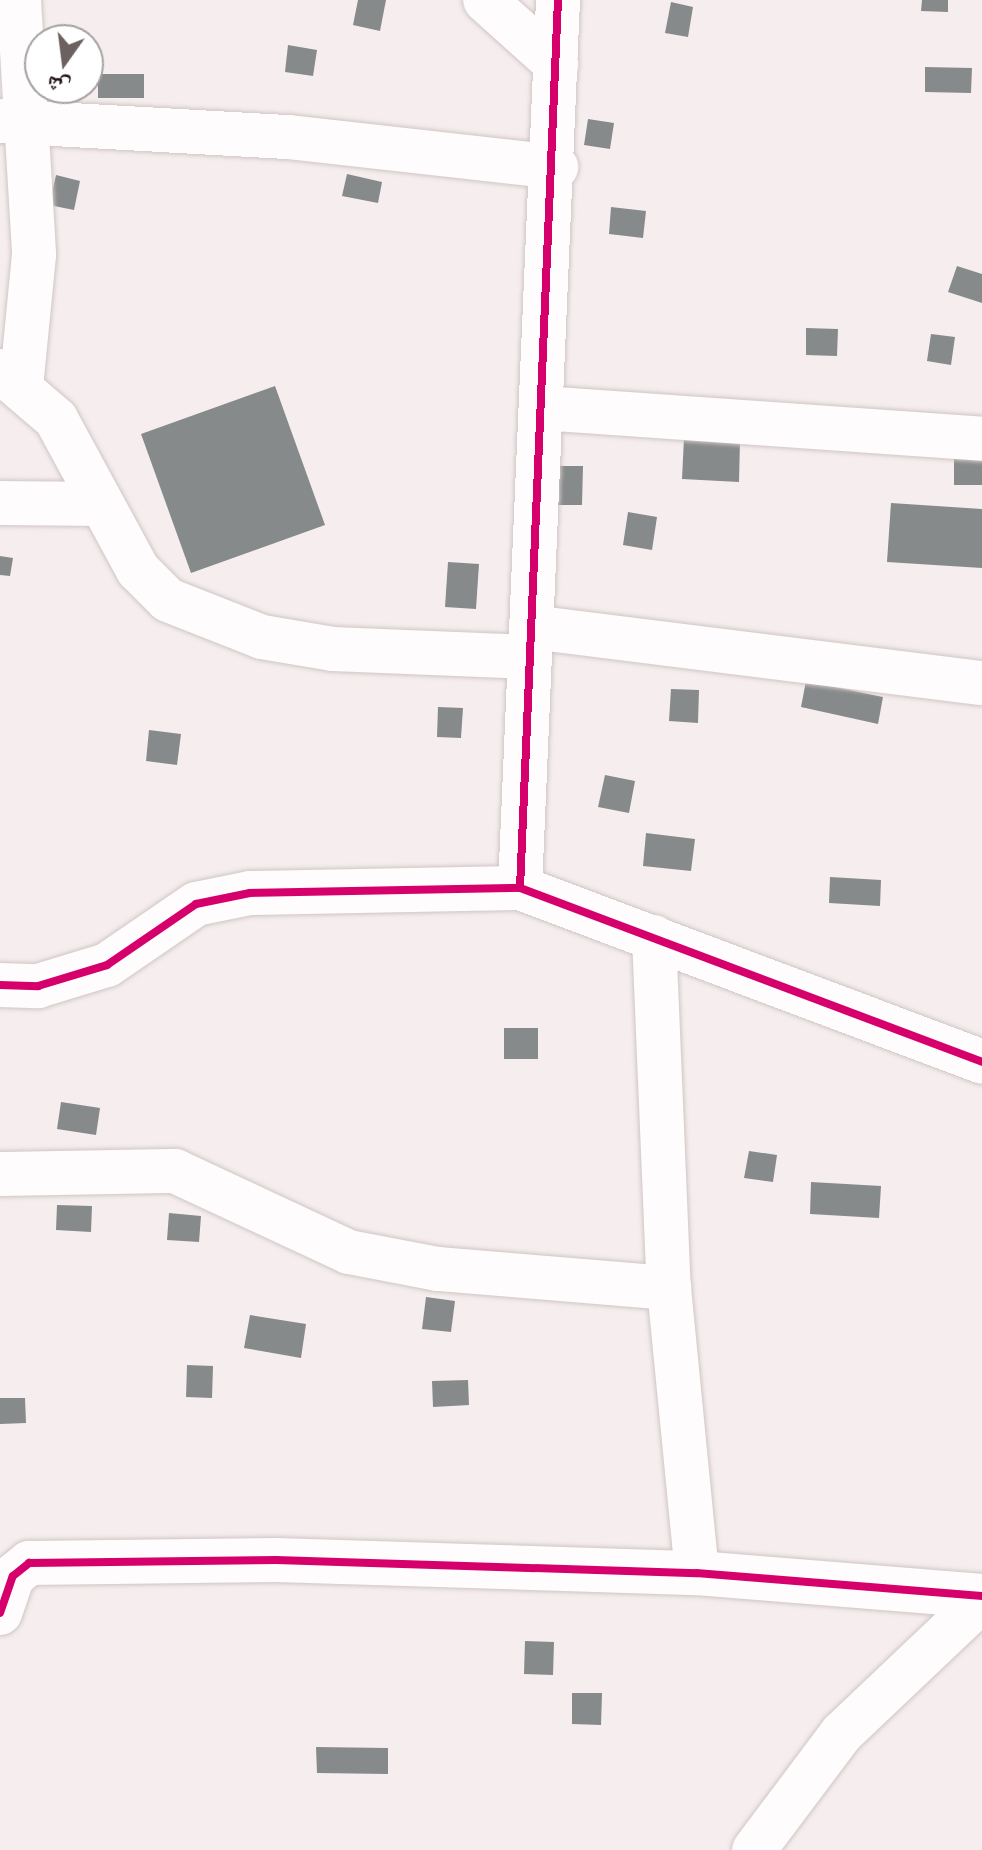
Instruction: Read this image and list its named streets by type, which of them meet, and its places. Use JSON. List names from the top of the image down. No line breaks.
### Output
{"north":"bottom"}
